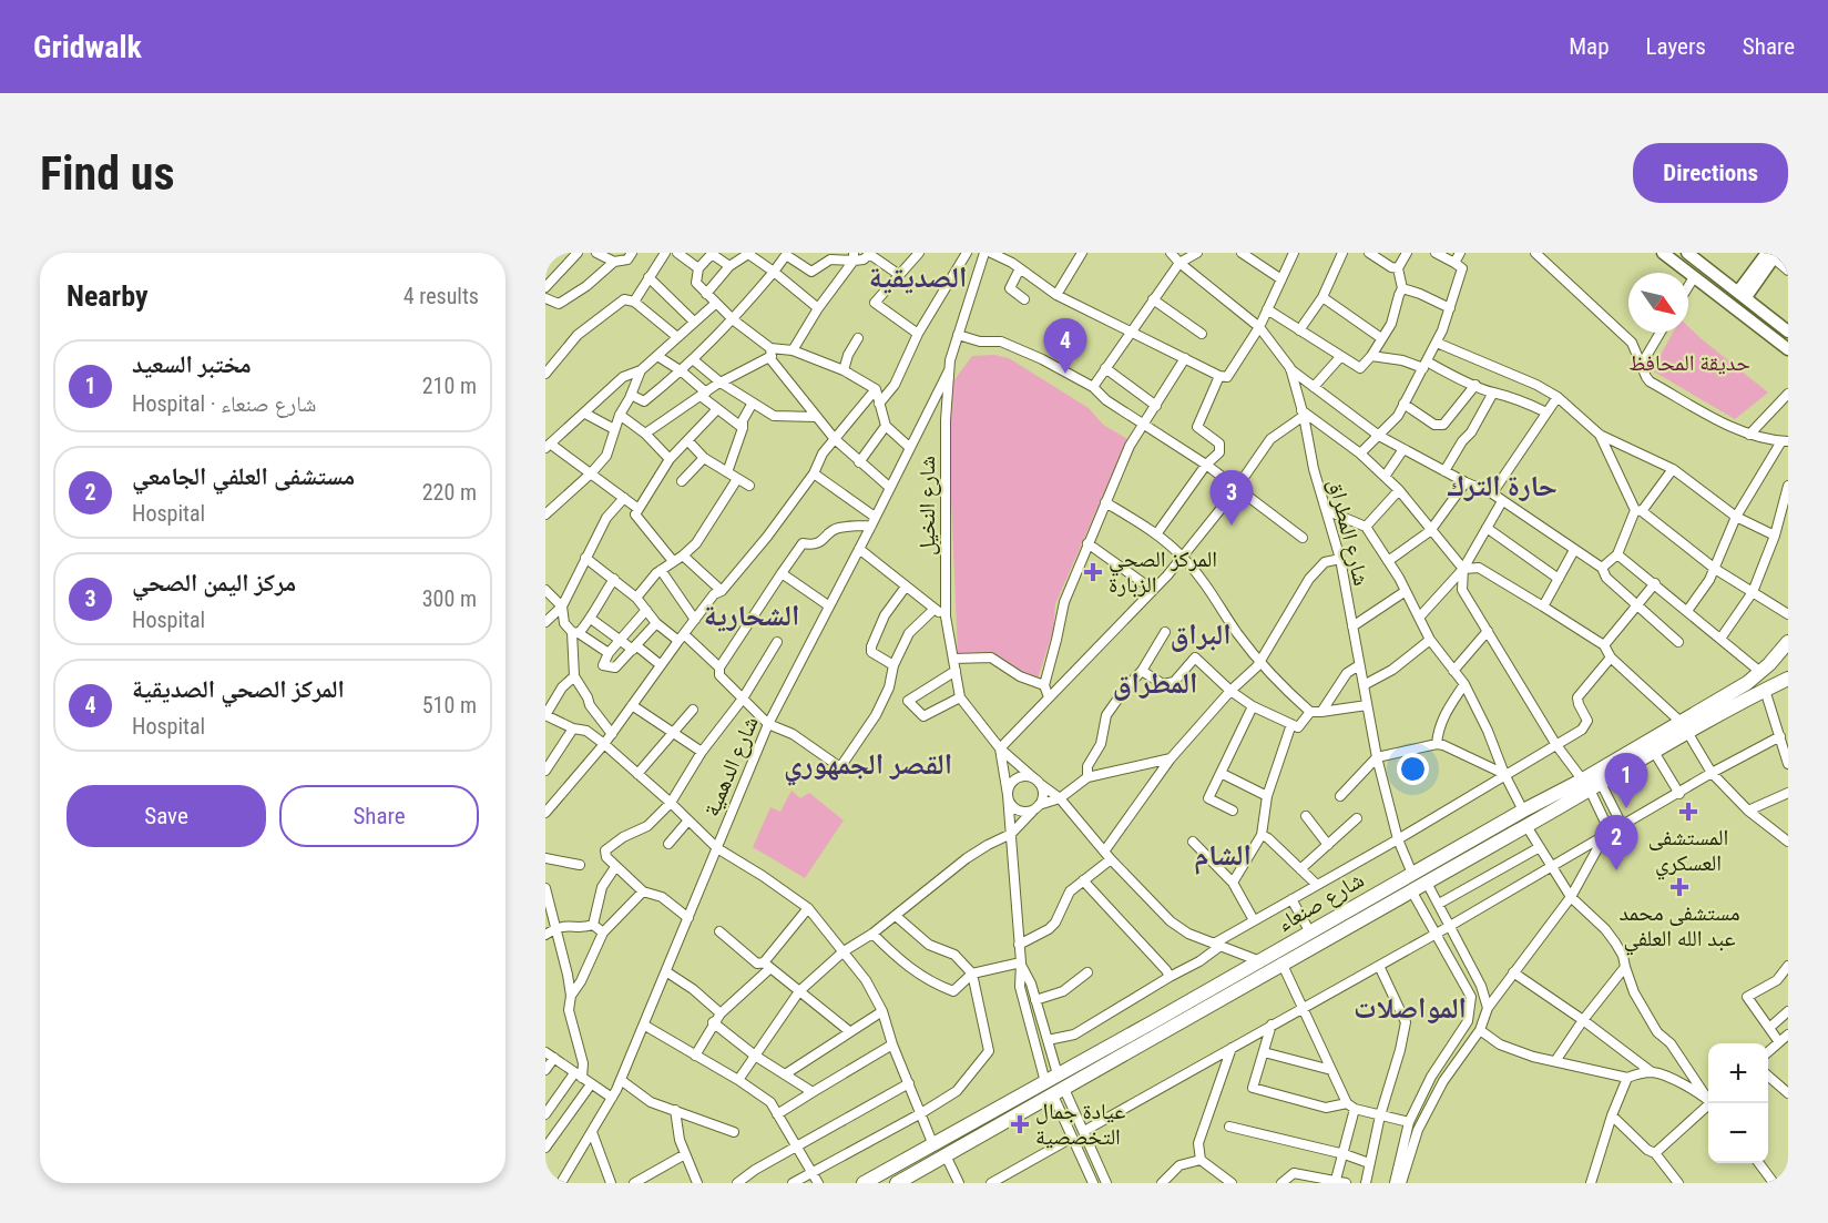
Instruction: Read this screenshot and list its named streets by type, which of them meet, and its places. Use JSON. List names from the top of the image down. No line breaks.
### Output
{"streets":{"highway":["شارع صنعاء"],"street":["شارع النخيل","شارع المطراق","شارع الدهمية"]},"crossings":[["شارع النخيل","شارع الدهمية"],["شارع النخيل","شارع صنعاء"],["شارع المطراق","شارع صنعاء"]],"districts":["الصديقية","حارة الترك","الشحارية","البراق","المطراق","القصر الجمهوري","الشام","المواصلات"],"parks":["حديقة المحافظ"],"places":{"health":["المركز الصحي الزبارة","المستشفى العسكري","مستشفى محمد عبد الله العلفي","عيادة جمال التخصصية"]},"north":"bottom right","page":{"header":"Gridwalk","nav":["Map","Layers","Share"],"buttons":["Directions",["Save","Share"]],"title":"Find us","heading":["Nearby","4 results"],"pins":["4","3","1","2"],"list":[{"mark":"1","name":"مختبر السعيد","note":"Hospital · شارع صنعاء","value":"210 m"},{"mark":"2","name":"مستشفى العلفي الجامعي","note":"Hospital","value":"220 m"},{"mark":"3","name":"مركز اليمن الصحي","note":"Hospital","value":"300 m"},{"mark":"4","name":"المركز الصحي الصديقية","note":"Hospital","value":"510 m"}],"map_buttons":["+","−"]}}
